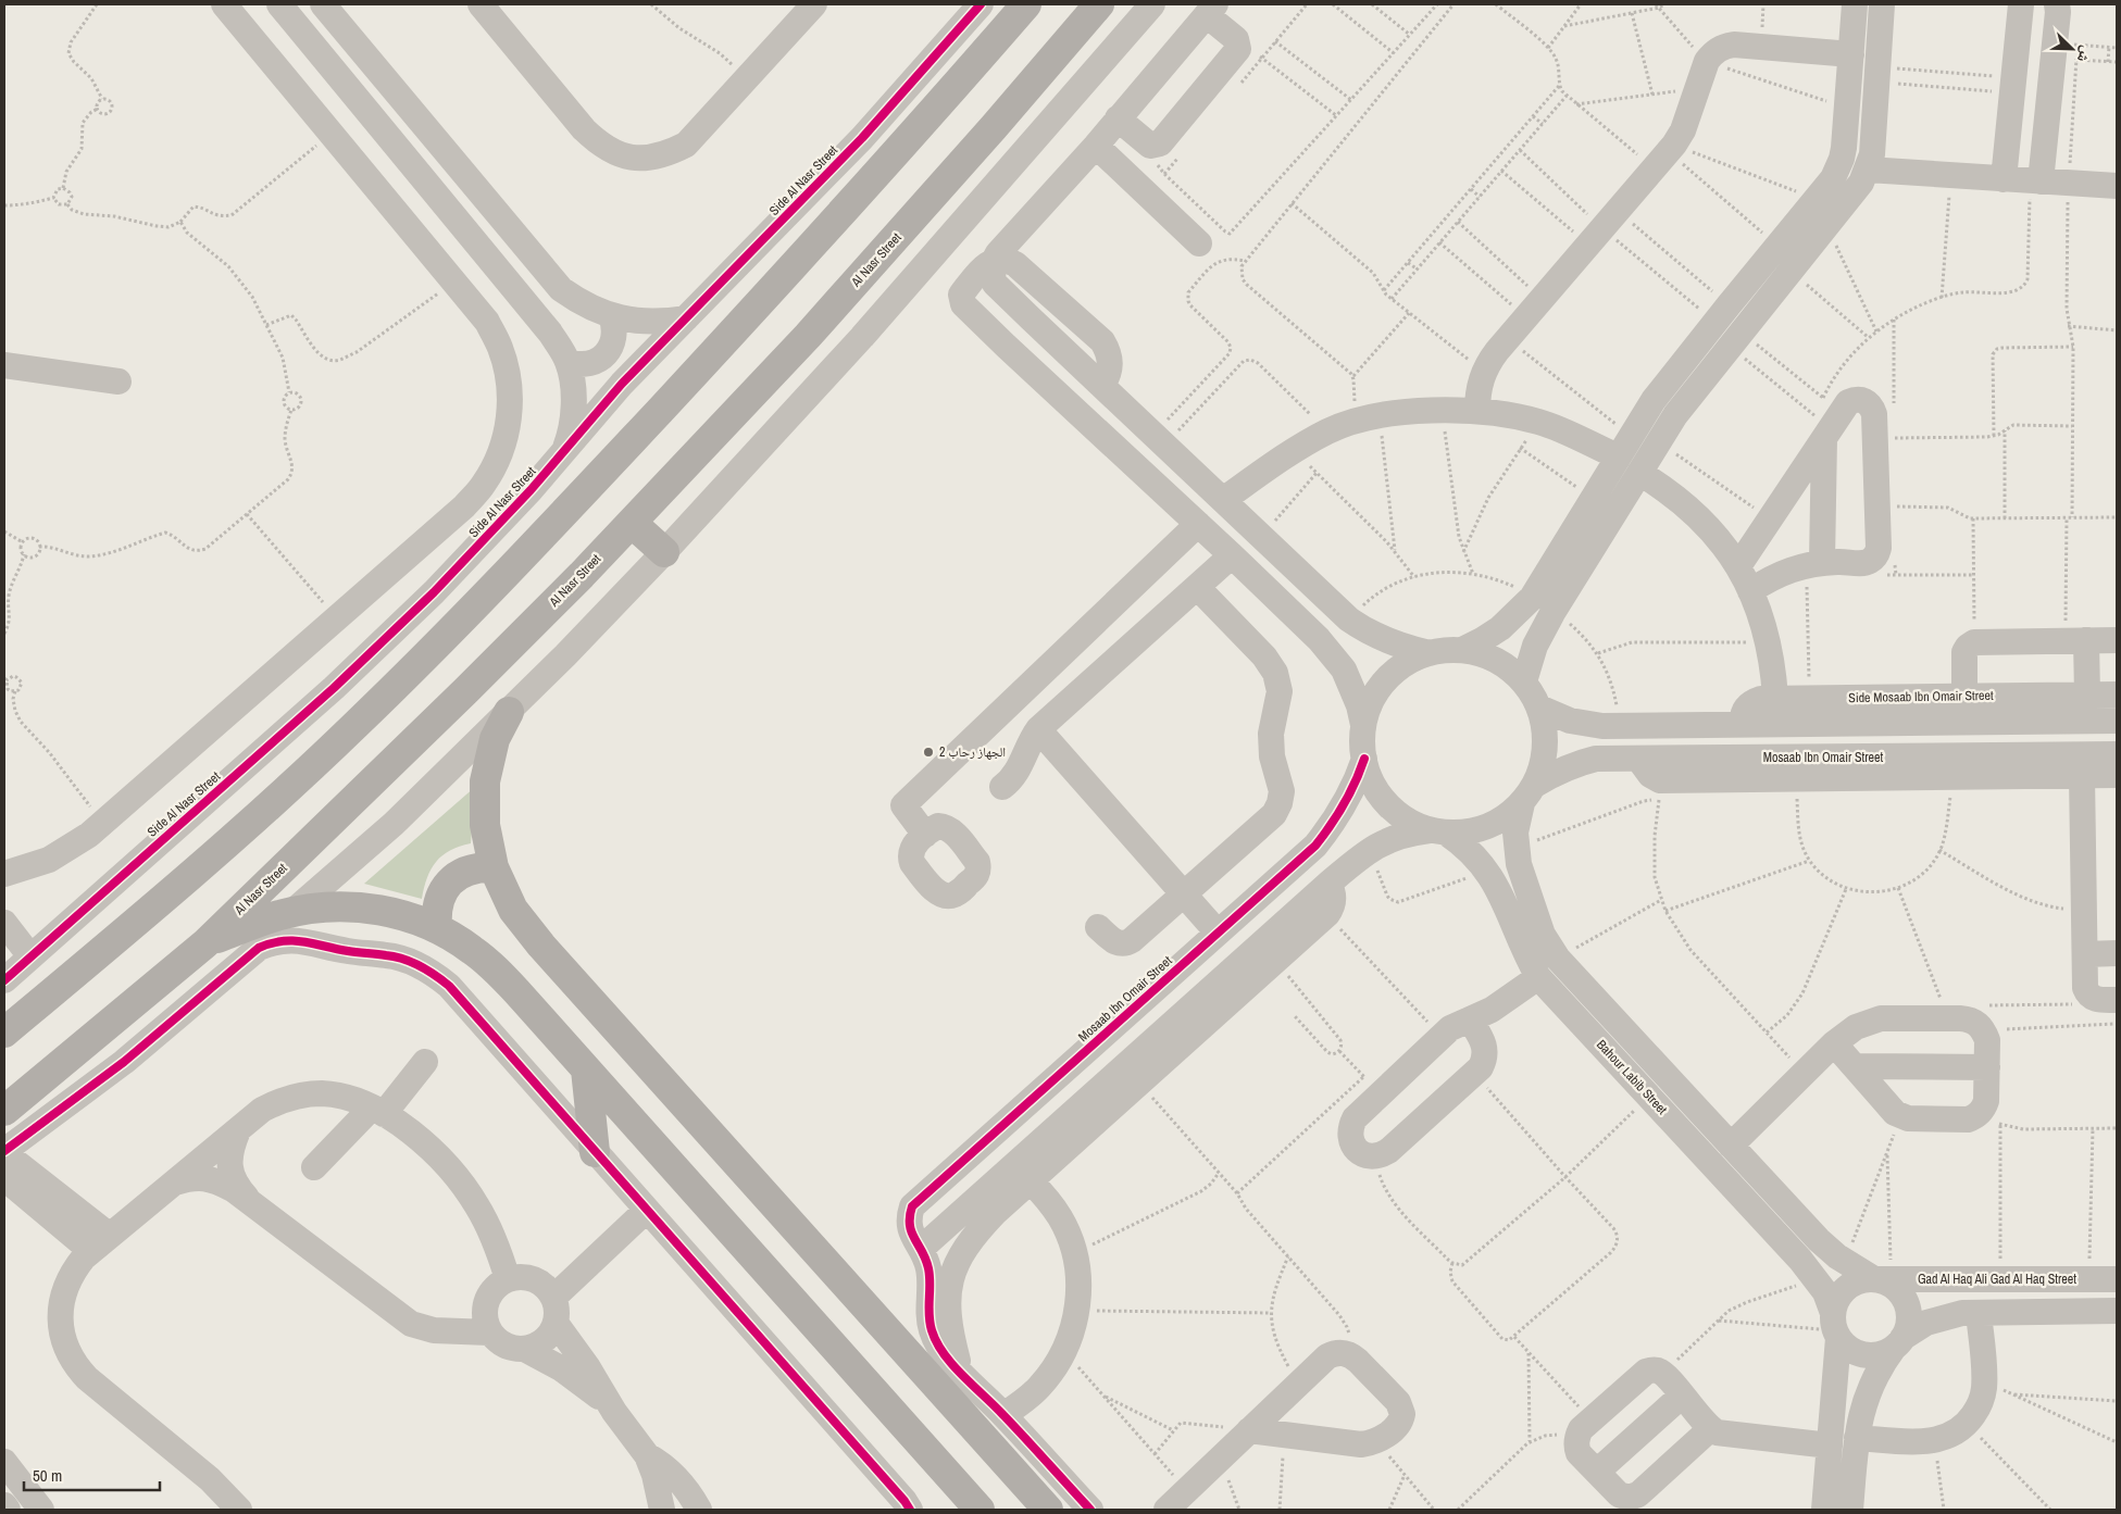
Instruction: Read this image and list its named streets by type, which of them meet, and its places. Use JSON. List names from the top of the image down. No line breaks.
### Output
{"streets":{"main road":["Al Nasr Street"],"street":["Side Al Nasr Street","Side Mosaab Ibn Omair Street","Mosaab Ibn Omair Street","Bahour Labib Street","Gad Al Haq Ali Gad Al Haq Street"]},"crossings":[["Mosaab Ibn Omair Street","Bahour Labib Street"],["Bahour Labib Street","Gad Al Haq Ali Gad Al Haq Street"]],"places":["الجهاز رحاب 2"],"scale_bar":"50 m","north":"bottom right"}
